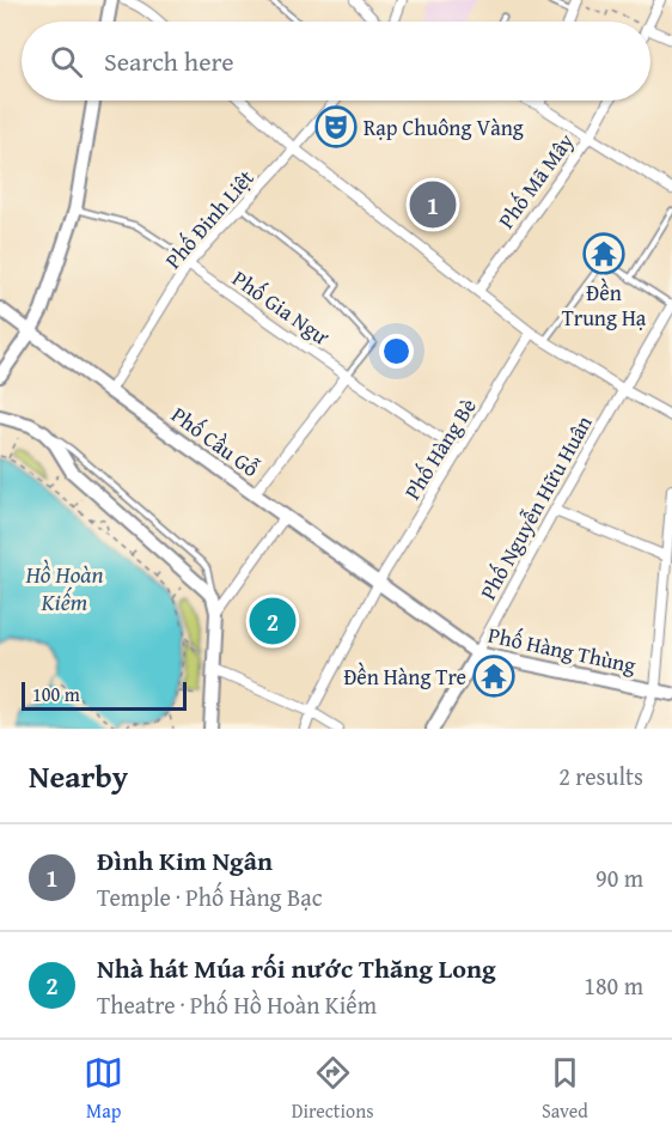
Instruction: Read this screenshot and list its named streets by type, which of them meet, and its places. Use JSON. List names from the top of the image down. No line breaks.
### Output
{"streets":{"street":["Phố Mã Mây","Phố Đinh Liệt","Phố Gia Ngư","Phố Cầu Gỗ","Phố Hàng Bè","Phố Nguyễn Hữu Huân","Phố Hàng Thùng"]},"crossings":[["Phố Đinh Liệt","Phố Gia Ngư"],["Phố Đinh Liệt","Phố Cầu Gỗ"],["Phố Gia Ngư","Phố Hàng Bè"],["Phố Cầu Gỗ","Phố Hàng Bè"],["Phố Cầu Gỗ","Phố Hàng Thùng"],["Phố Hàng Bè","Phố Hàng Thùng"],["Phố Nguyễn Hữu Huân","Phố Hàng Thùng"]],"water":["Hồ Hoàn Kiếm"],"places":{"theatre":["Rạp Chuông Vàng"],"temple":["Đền Trung Hạ","Đền Hàng Tre"]},"scale_bar":"100 m","page":{"search":"Search here","pins":["1","2"],"scale":"100 m","heading":["Nearby","2 results"],"list":[{"mark":"1","name":"Đình Kim Ngân","note":"Temple · Phố Hàng Bạc","value":"90 m"},{"mark":"2","name":"Nhà hát Múa rối nước Thăng Long","note":"Theatre · Phố Hồ Hoàn Kiếm","value":"180 m"}],"nav":["Map","Directions","Saved"]}}
